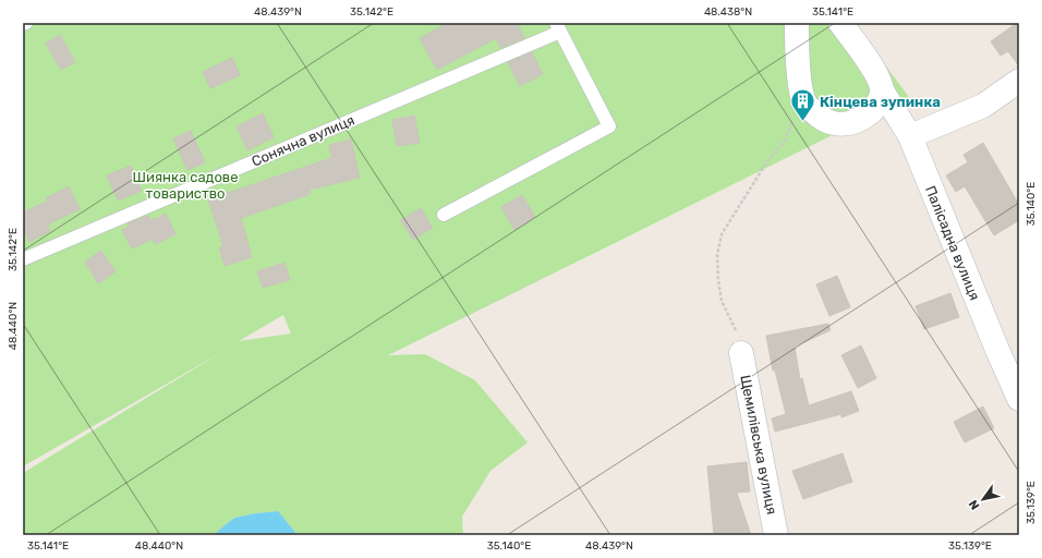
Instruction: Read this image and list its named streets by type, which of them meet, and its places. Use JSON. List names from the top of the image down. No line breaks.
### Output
{"streets":{"street":["Палісадна вулиця","Щемилівська вулиця"],"lane":["Сонячна вулиця"]},"parks":["Шиянка садове товариство"],"places":{"building":["Кінцева зупинка"]},"north":"bottom left","coordinates":["48.439°N","35.142°E","48.438°N","35.141°E","35.140°E","48.440°N","35.139°E"]}
